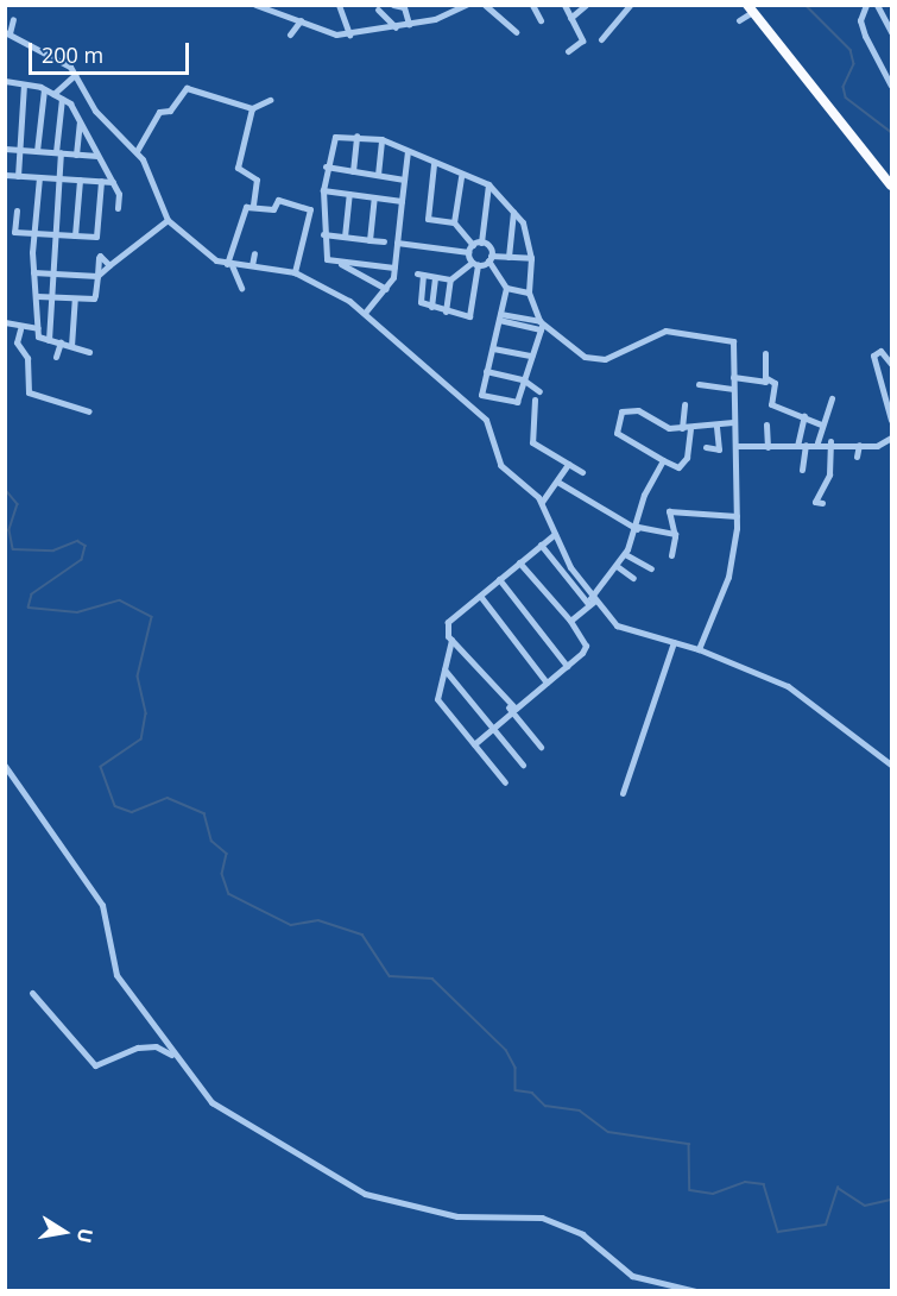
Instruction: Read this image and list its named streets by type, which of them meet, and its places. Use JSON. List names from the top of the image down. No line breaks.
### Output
{"scale_bar":"200 m","north":"right"}
